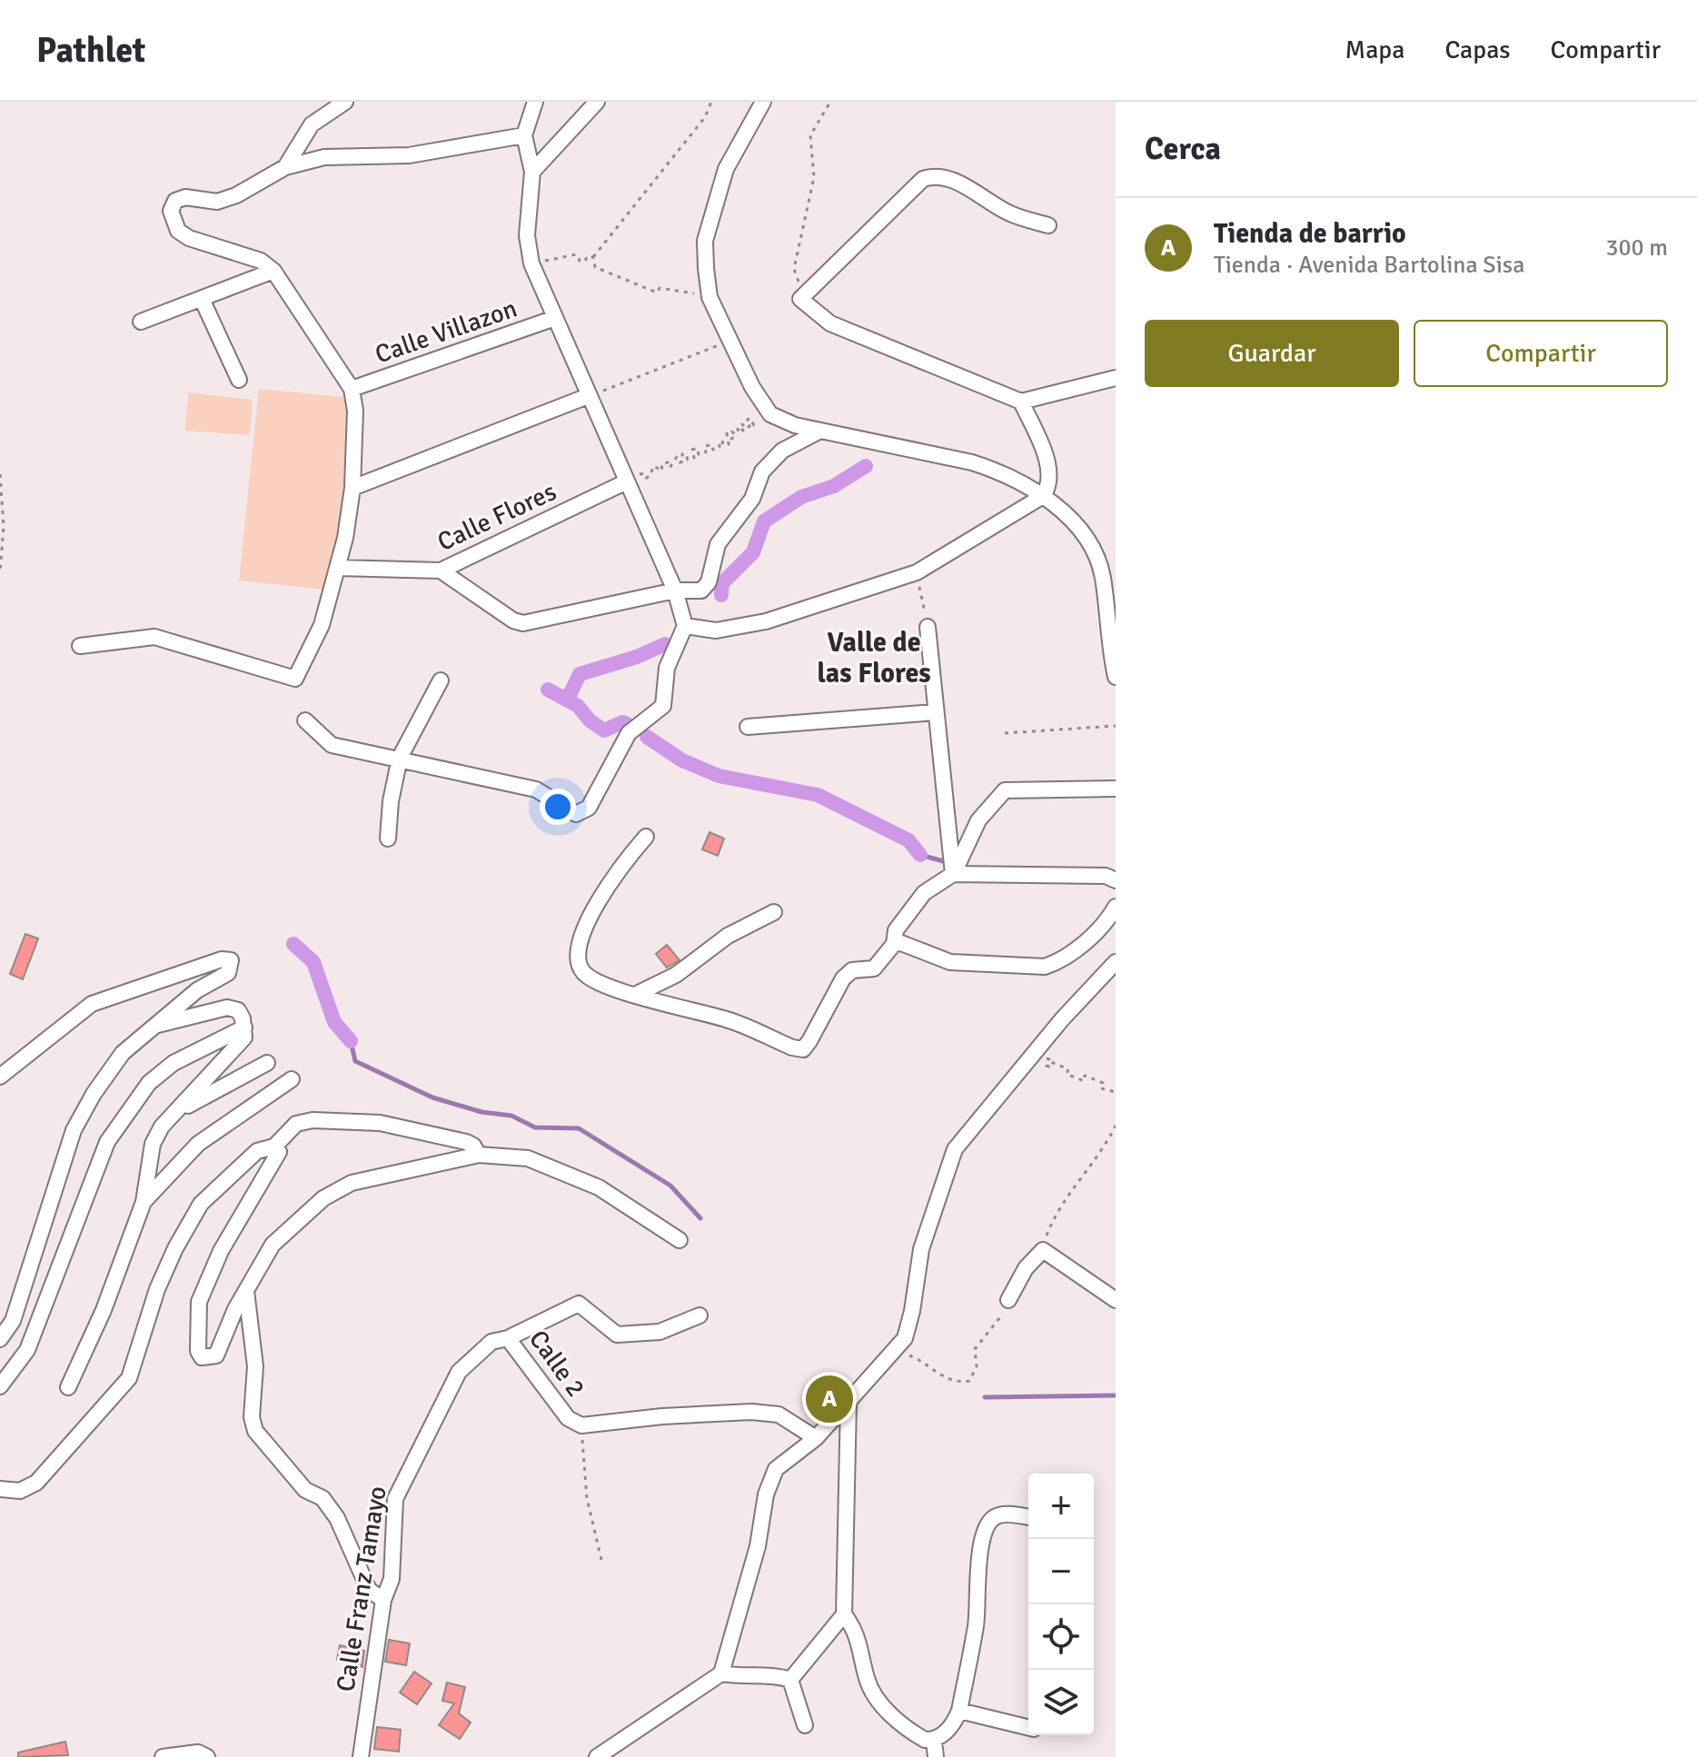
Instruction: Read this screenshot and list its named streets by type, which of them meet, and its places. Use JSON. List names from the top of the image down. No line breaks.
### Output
{"streets":{"street":["Calle Villazon","Calle Flores","Calle 2","Calle Franz Tamayo"]},"crossings":[["Calle 2","Calle Franz Tamayo"]],"districts":["Valle de las Flores"],"page":{"header":"Pathlet","nav":["Mapa","Capas","Compartir"],"heading":"Cerca","list":[{"mark":"A","name":"Tienda de barrio","note":"Tienda · Avenida Bartolina Sisa","value":"300 m"}],"buttons":["Guardar","Compartir"],"pins":"A","map_buttons":["+","−"]}}
